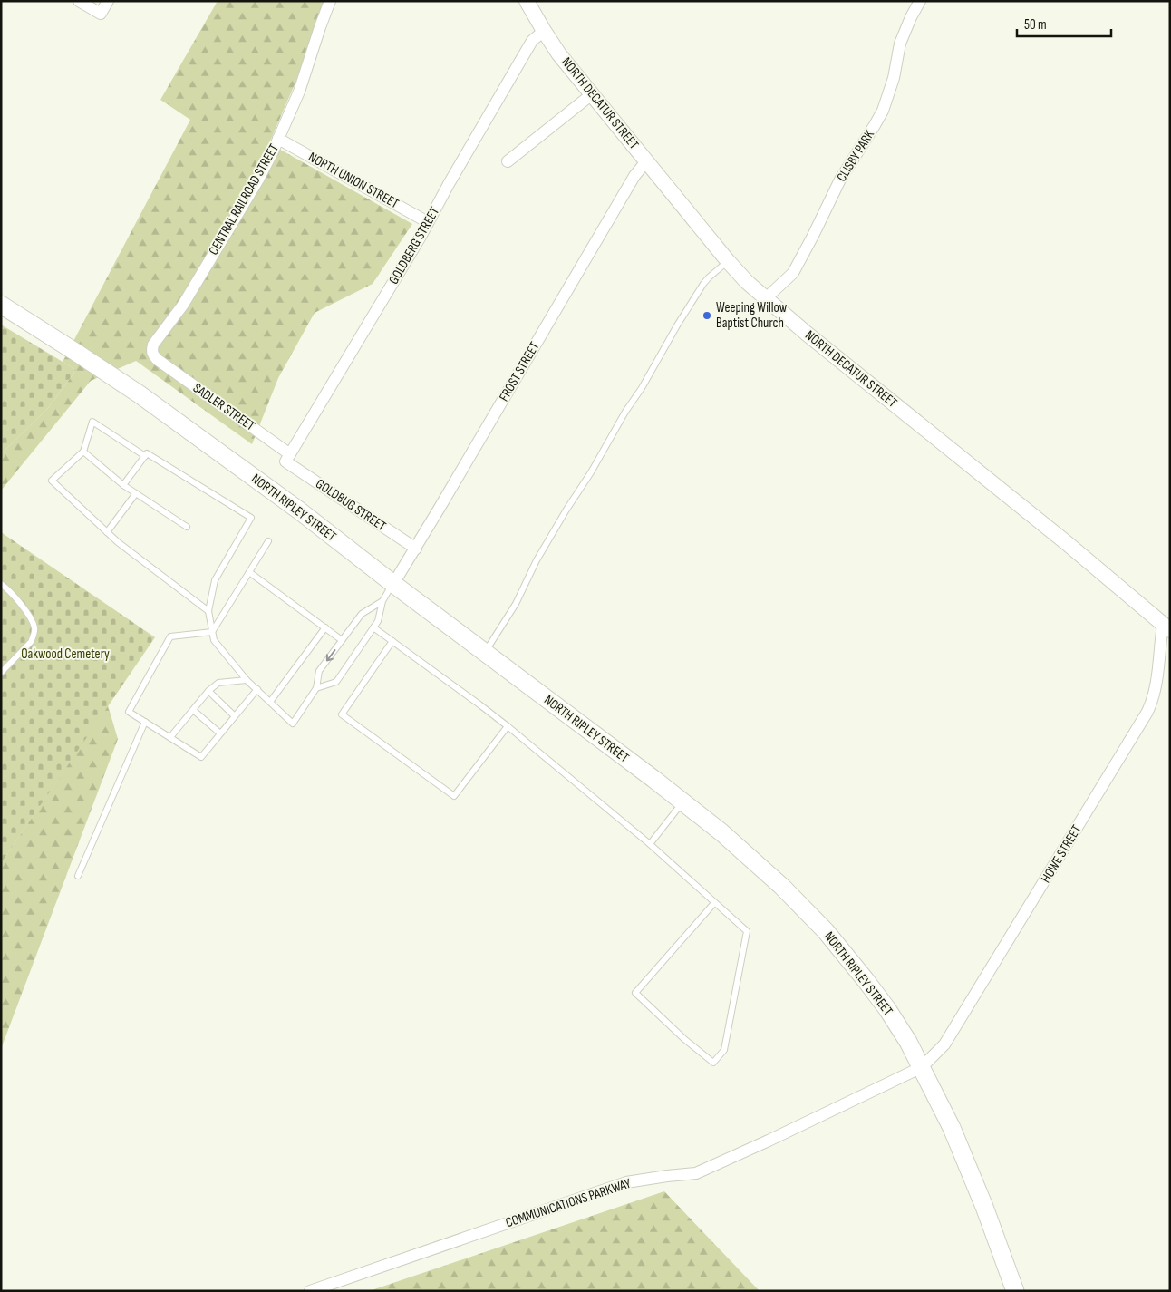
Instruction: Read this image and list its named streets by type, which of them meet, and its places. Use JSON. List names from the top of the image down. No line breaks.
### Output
{"streets":{"main road":["NORTH RIPLEY STREET"],"street":["NORTH DECATUR STREET","CLISBY PARK","NORTH UNION STREET","CENTRAL RAILROAD STREET","GOLDBERG STREET","FROST STREET","SADLER STREET","GOLDBUG STREET","HOWE STREET","COMMUNICATIONS PARKWAY"]},"crossings":[["NORTH DECATUR STREET","CLISBY PARK"],["NORTH DECATUR STREET","GOLDBERG STREET"],["NORTH DECATUR STREET","FROST STREET"],["NORTH DECATUR STREET","HOWE STREET"],["NORTH UNION STREET","CENTRAL RAILROAD STREET"],["NORTH UNION STREET","GOLDBERG STREET"],["CENTRAL RAILROAD STREET","SADLER STREET"],["GOLDBERG STREET","SADLER STREET"],["GOLDBERG STREET","GOLDBUG STREET"],["FROST STREET","GOLDBUG STREET"],["FROST STREET","NORTH RIPLEY STREET"],["SADLER STREET","GOLDBUG STREET"],["NORTH RIPLEY STREET","HOWE STREET"],["NORTH RIPLEY STREET","COMMUNICATIONS PARKWAY"],["HOWE STREET","COMMUNICATIONS PARKWAY"]],"parks":["Oakwood Cemetery"],"places":["Weeping Willow Baptist Church"],"scale_bar":"50 m"}
